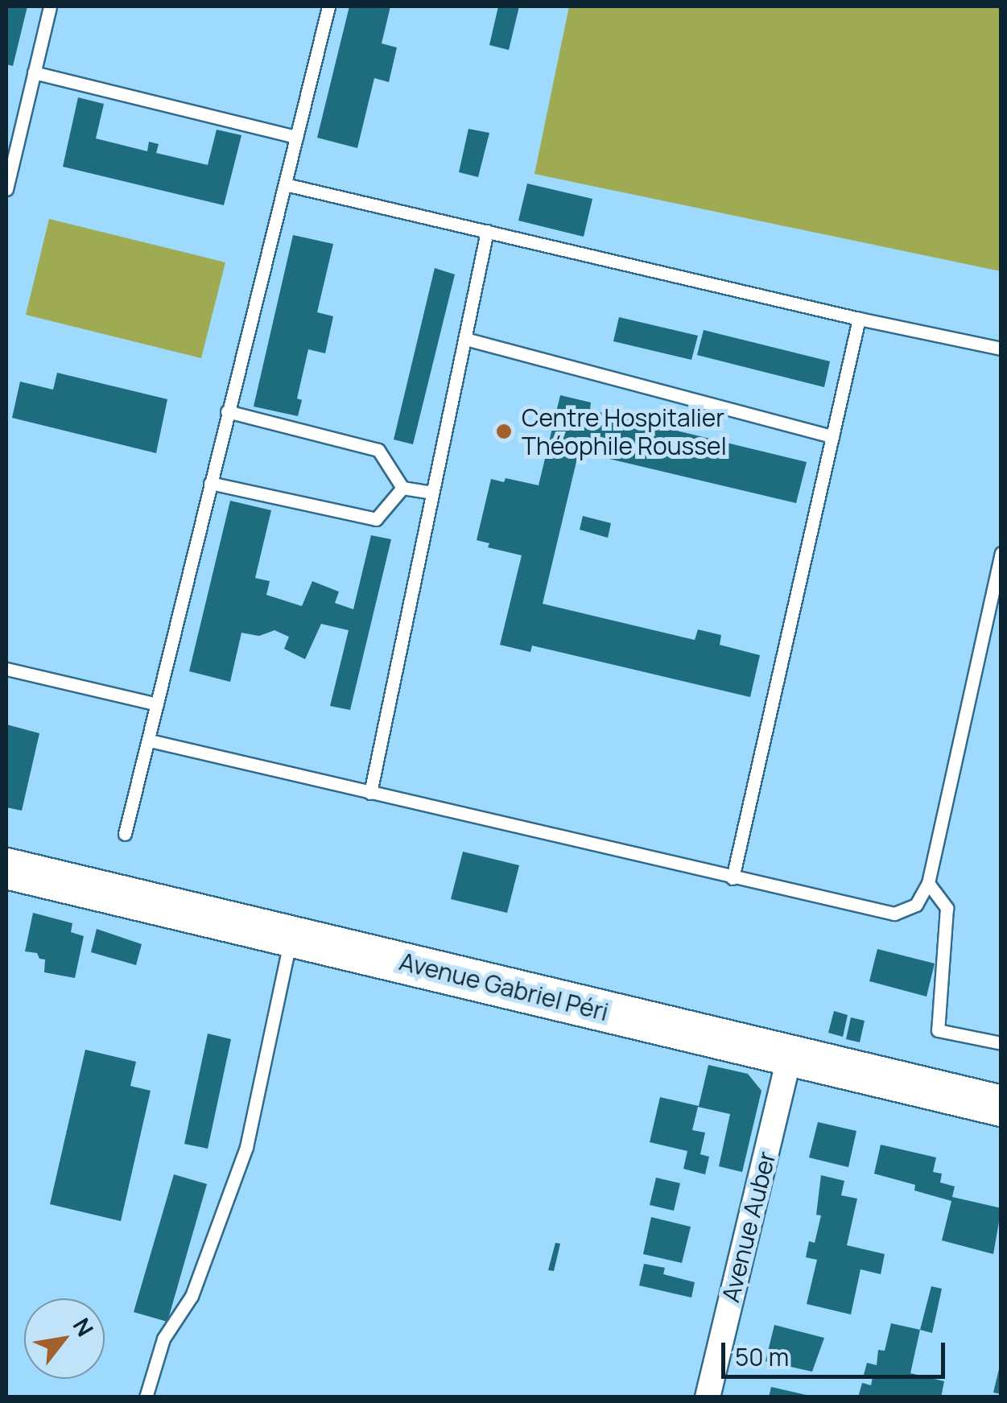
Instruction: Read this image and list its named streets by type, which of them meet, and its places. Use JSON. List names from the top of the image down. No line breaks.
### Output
{"streets":{"main road":["Avenue Gabriel Péri"],"street":["Avenue Auber"]},"crossings":[["Avenue Gabriel Péri","Avenue Auber"]],"places":["Centre Hospitalier Théophile Roussel"],"scale_bar":"50 m","north":"top right"}
